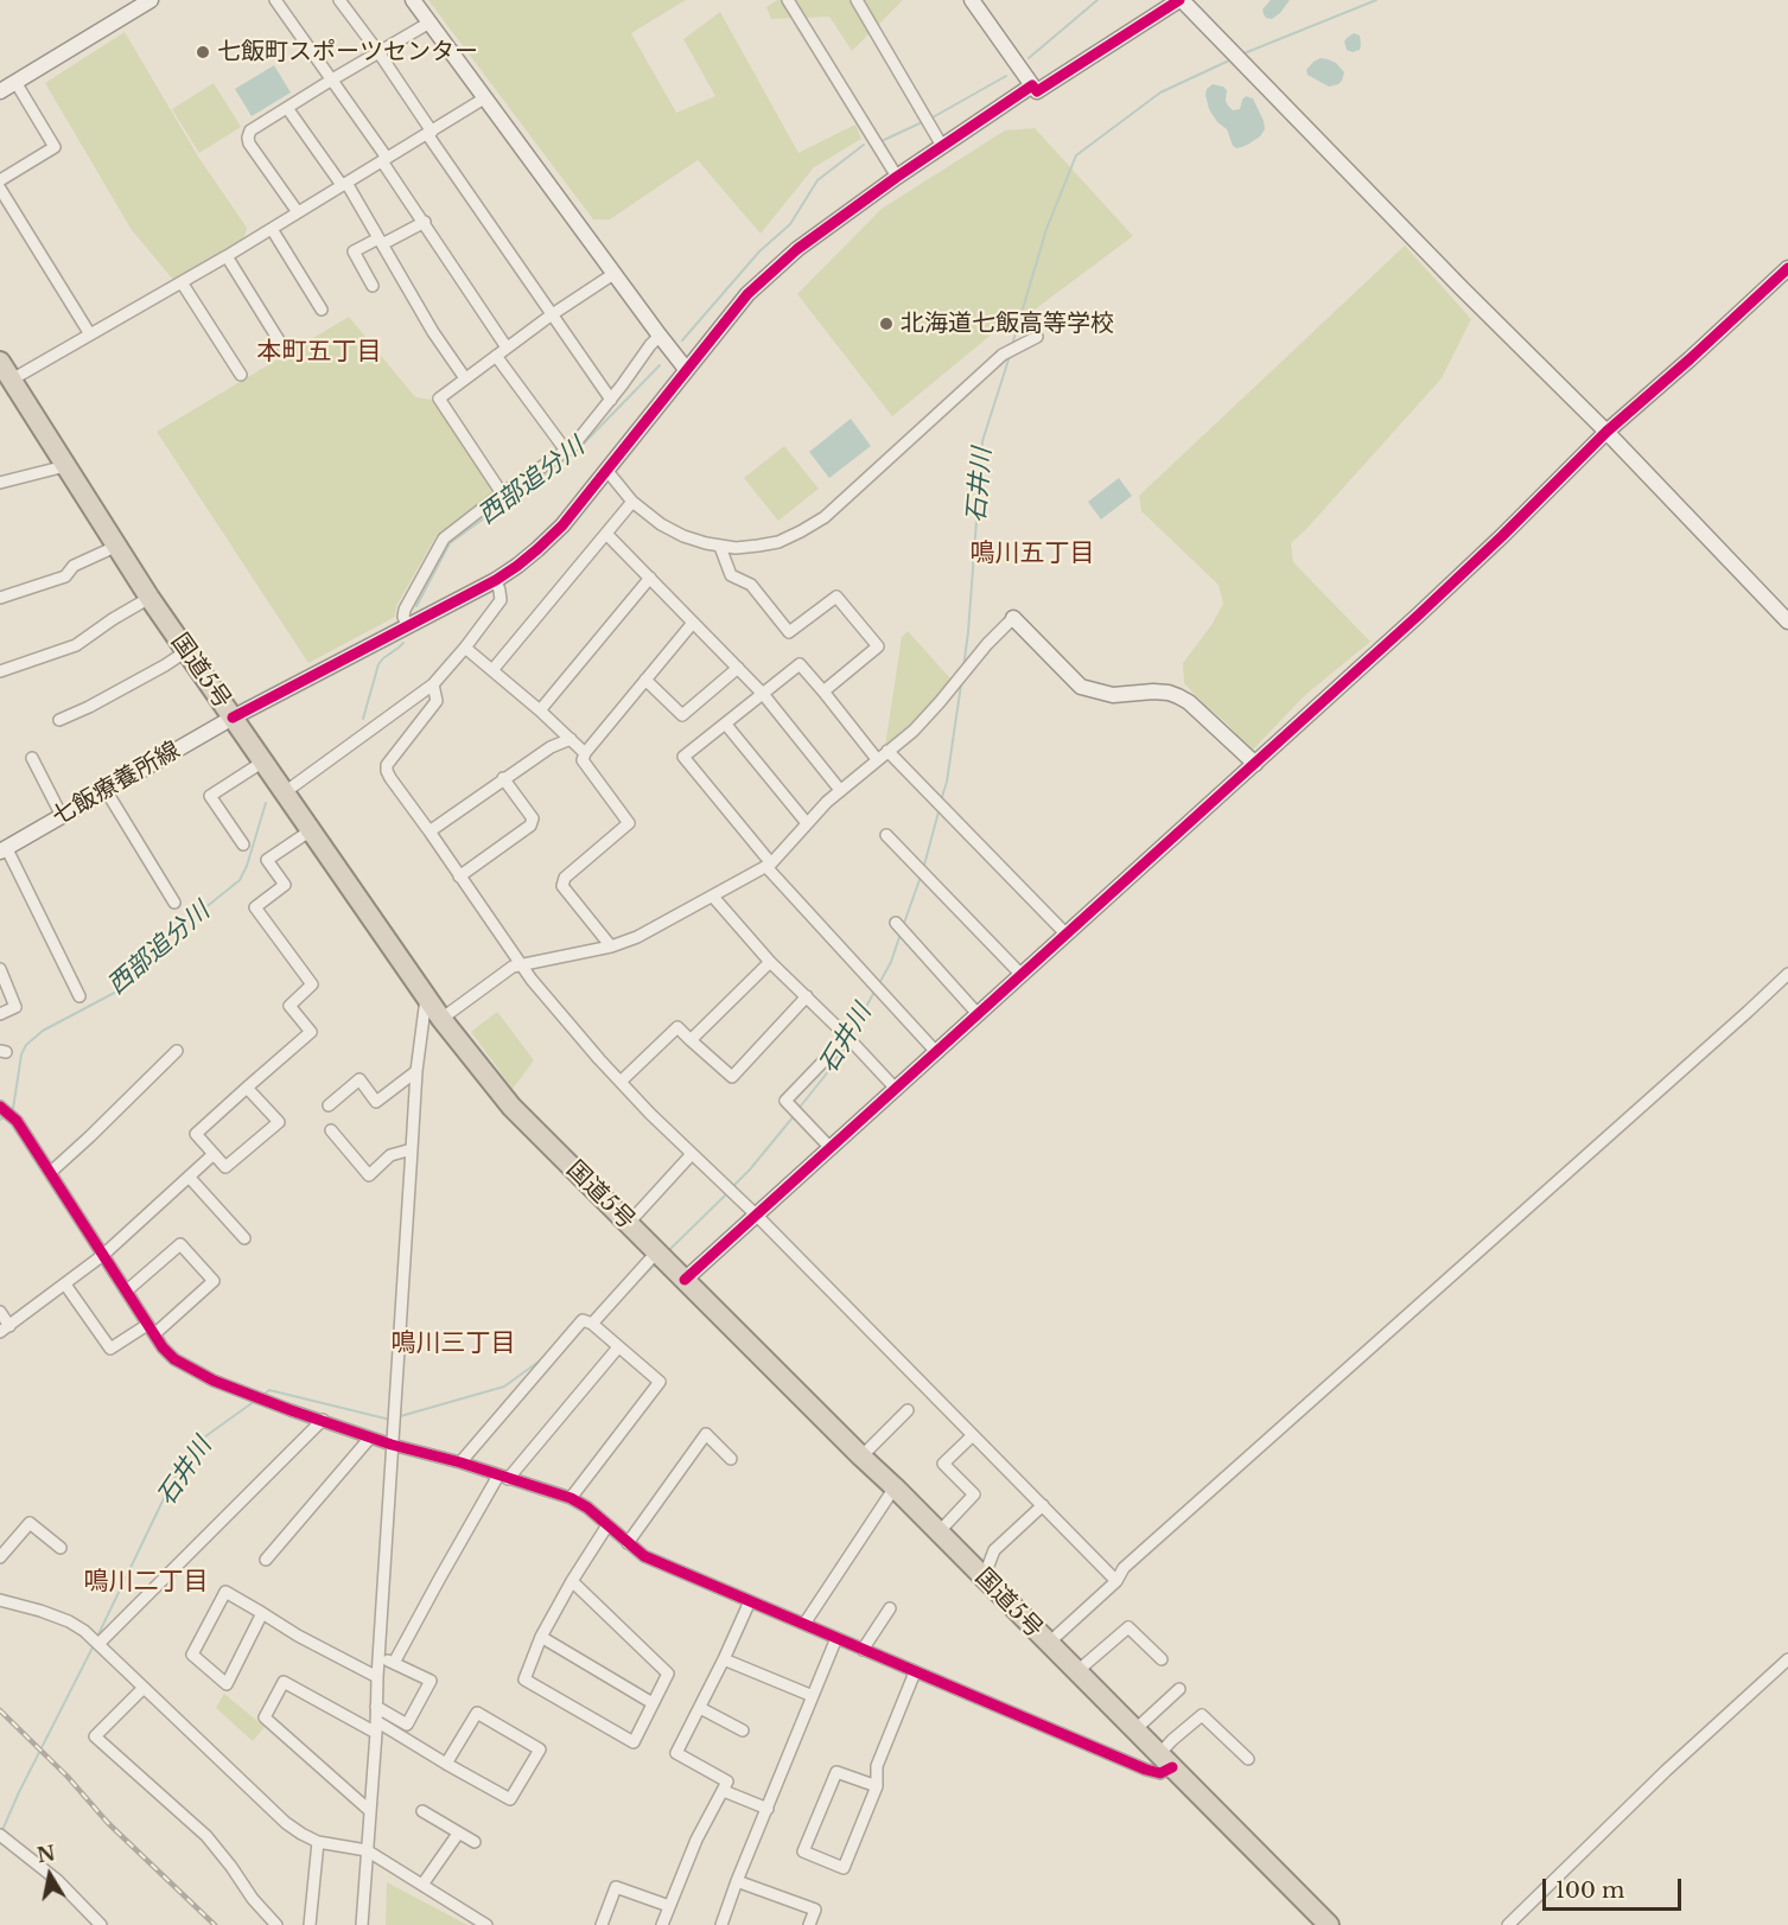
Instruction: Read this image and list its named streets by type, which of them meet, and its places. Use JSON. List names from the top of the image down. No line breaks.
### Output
{"streets":{"highway":["国道5号"],"street":["七飯療養所線"]},"crossings":[["国道5号","七飯療養所線"]],"districts":["本町五丁目","鳴川五丁目","鳴川三丁目","鳴川二丁目"],"water":["西部追分川","石井川"],"places":["七飯町スポーツセンター","北海道七飯高等学校"],"scale_bar":"100 m","north":"top"}
